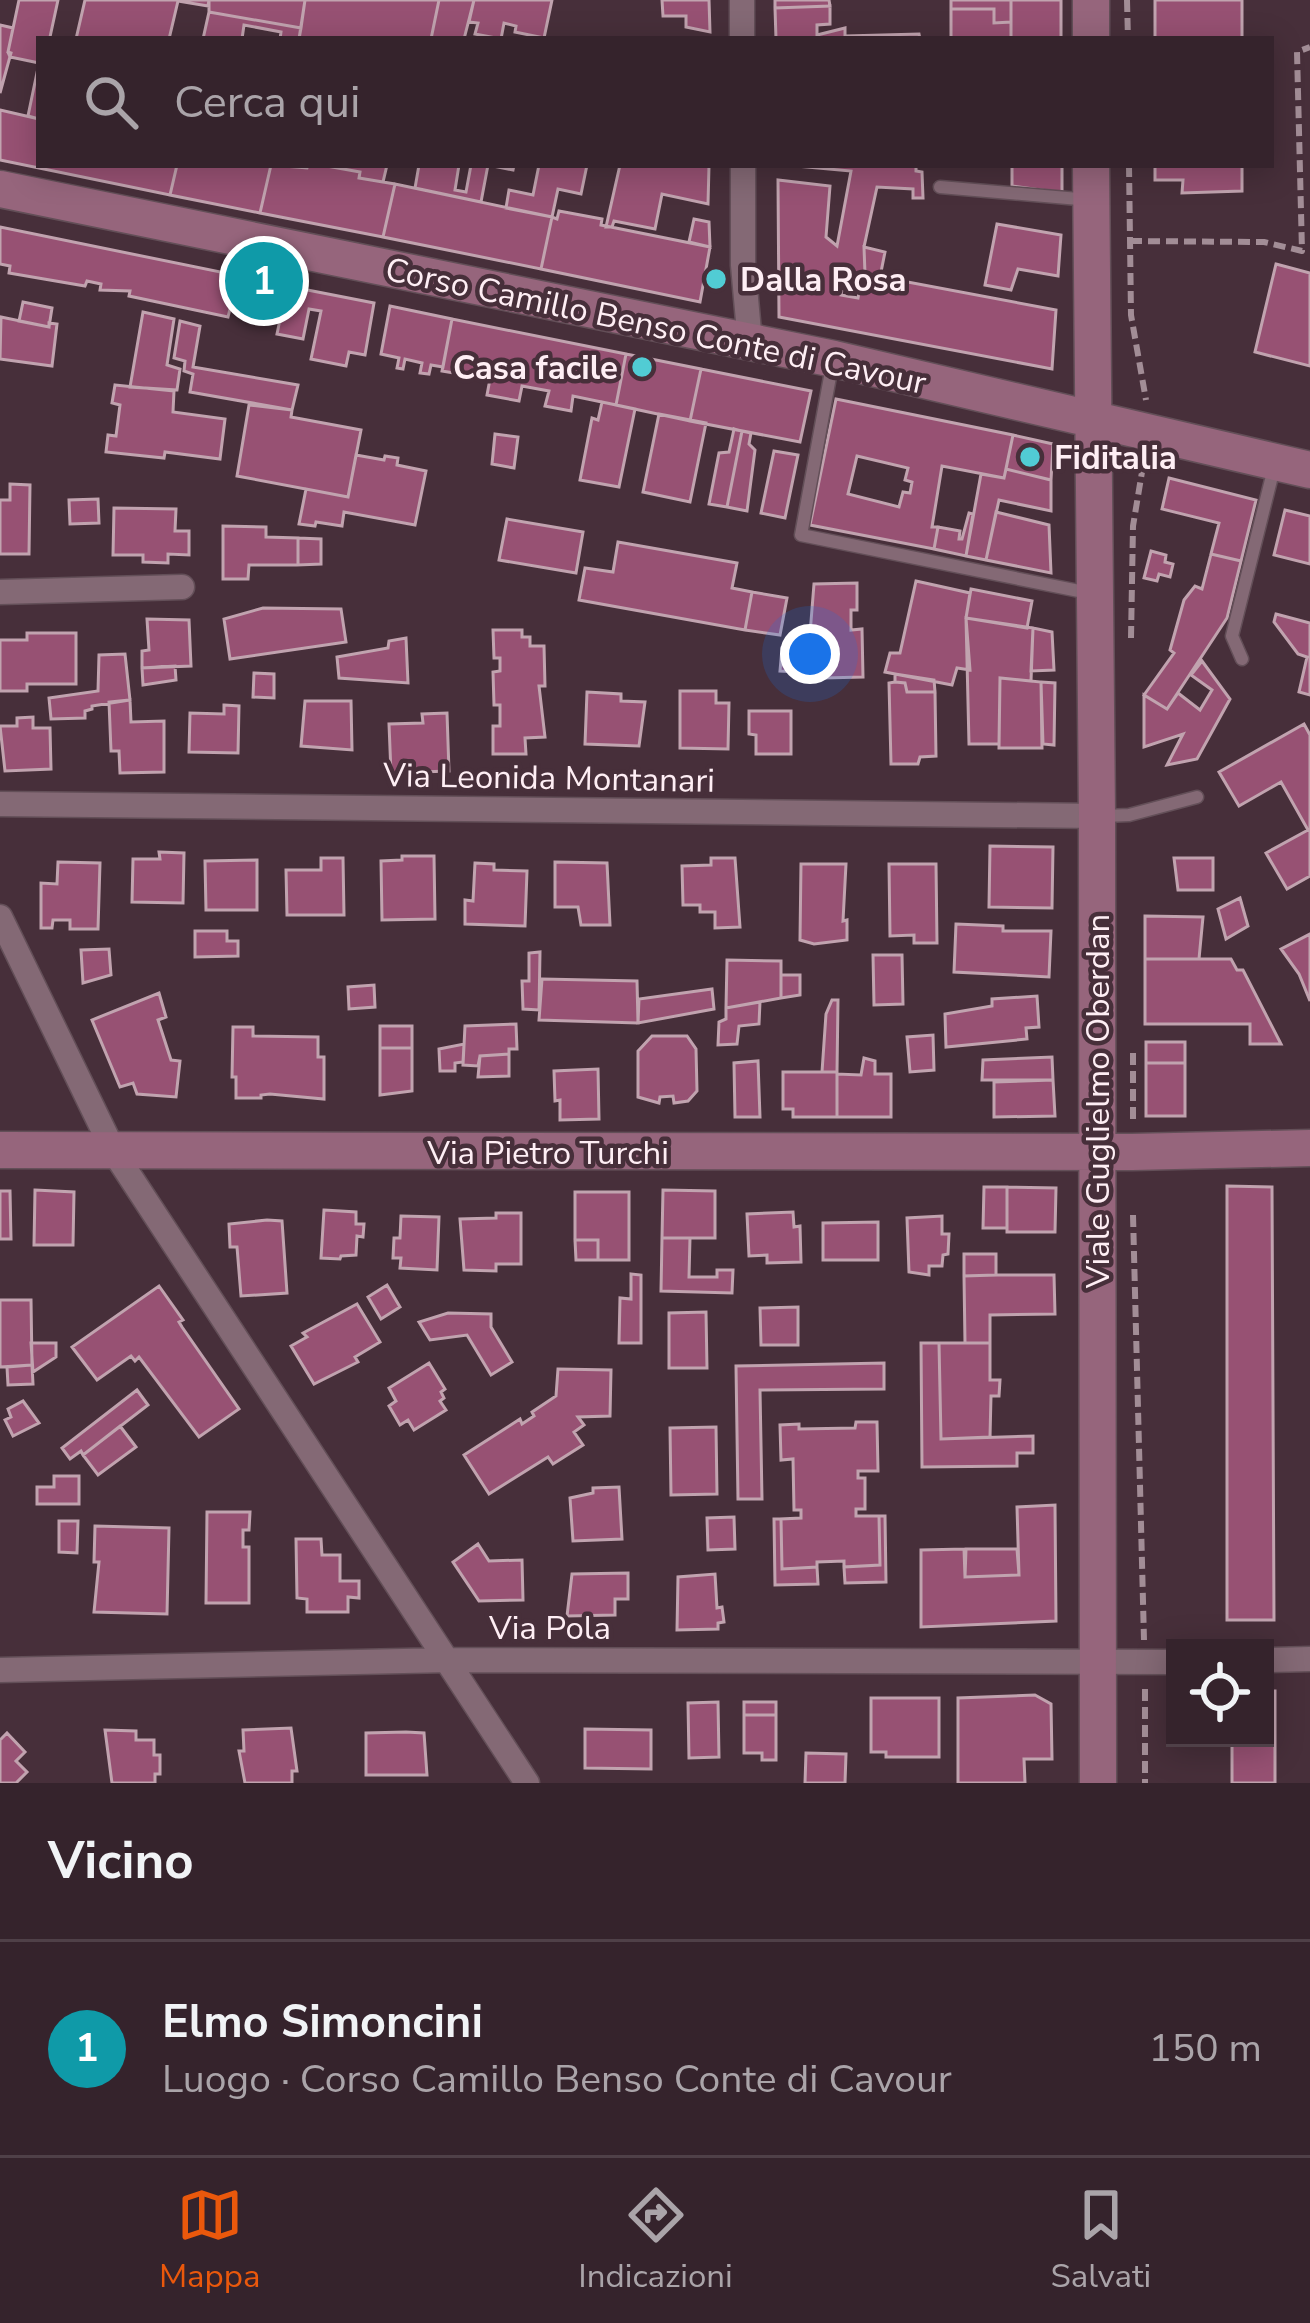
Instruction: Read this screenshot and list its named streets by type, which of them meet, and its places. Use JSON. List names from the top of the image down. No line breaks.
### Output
{"streets":{"street":["Corso Camillo Benso Conte di Cavour","Via Leonida Montanari","Viale Guglielmo Oberdan","Via Pietro Turchi","Via Pola"]},"crossings":[["Corso Camillo Benso Conte di Cavour","Viale Guglielmo Oberdan"],["Via Leonida Montanari","Viale Guglielmo Oberdan"],["Viale Guglielmo Oberdan","Via Pietro Turchi"],["Viale Guglielmo Oberdan","Via Pola"]],"places":["Dalla Rosa","Casa facile","Fiditalia"],"page":{"search":"Cerca qui","pins":"1","heading":"Vicino","list":[{"mark":"1","name":"Elmo Simoncini","note":"Luogo · Corso Camillo Benso Conte di Cavour","value":"150 m"}],"nav":["Mappa","Indicazioni","Salvati"]}}
